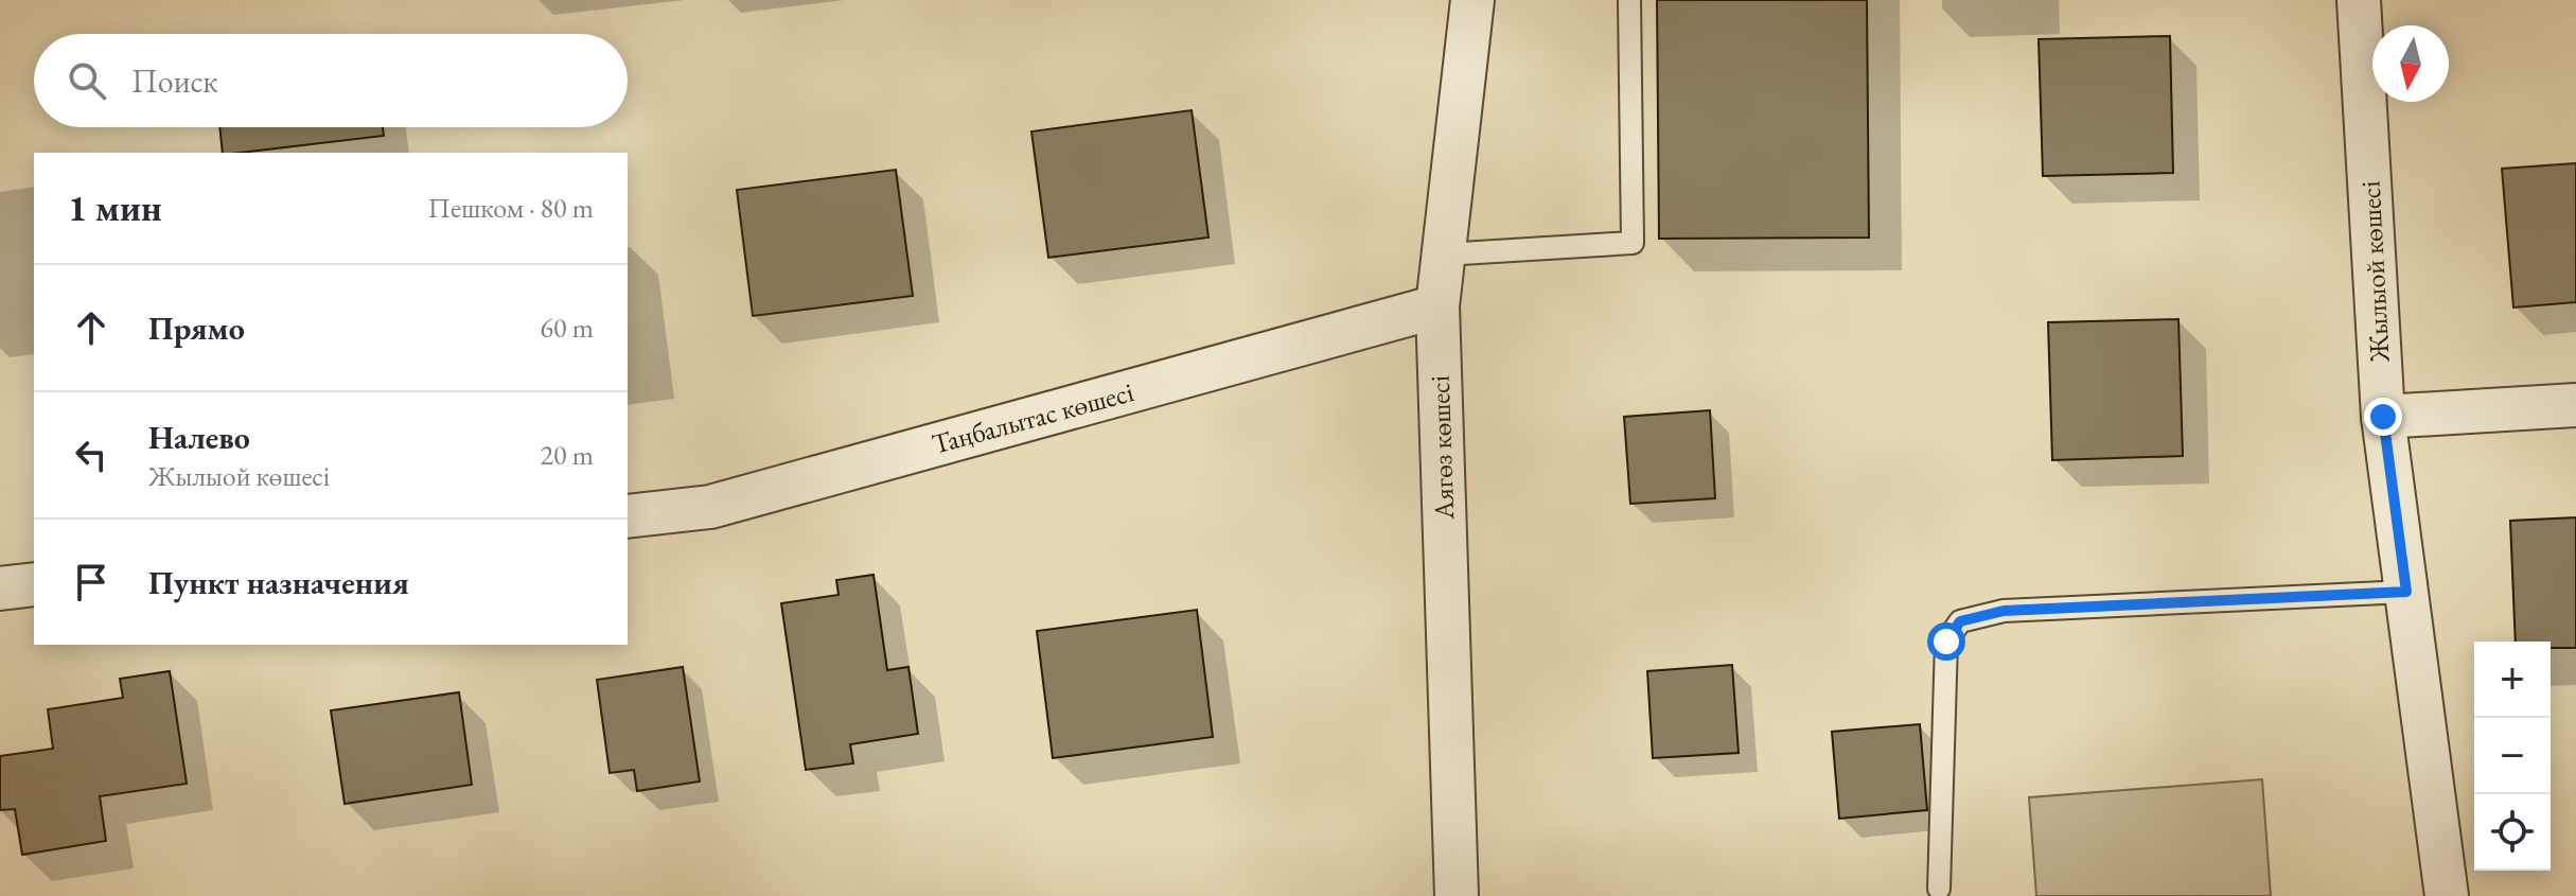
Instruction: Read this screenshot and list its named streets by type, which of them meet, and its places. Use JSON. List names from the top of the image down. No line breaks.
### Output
{"streets":{"street":["Жылыой көшесі","Таңбалытас көшесі","Аягөз көшесі"]},"crossings":[["Таңбалытас көшесі","Аягөз көшесі"]],"north":"bottom","page":{"search":"Поиск","heading":["1 мин","Пешком · 80 m"],"list":[["Прямо","60 m"],["Налево","Жылыой көшесі","20 m"],"Пункт назначения"],"map_buttons":["+","−"]}}
